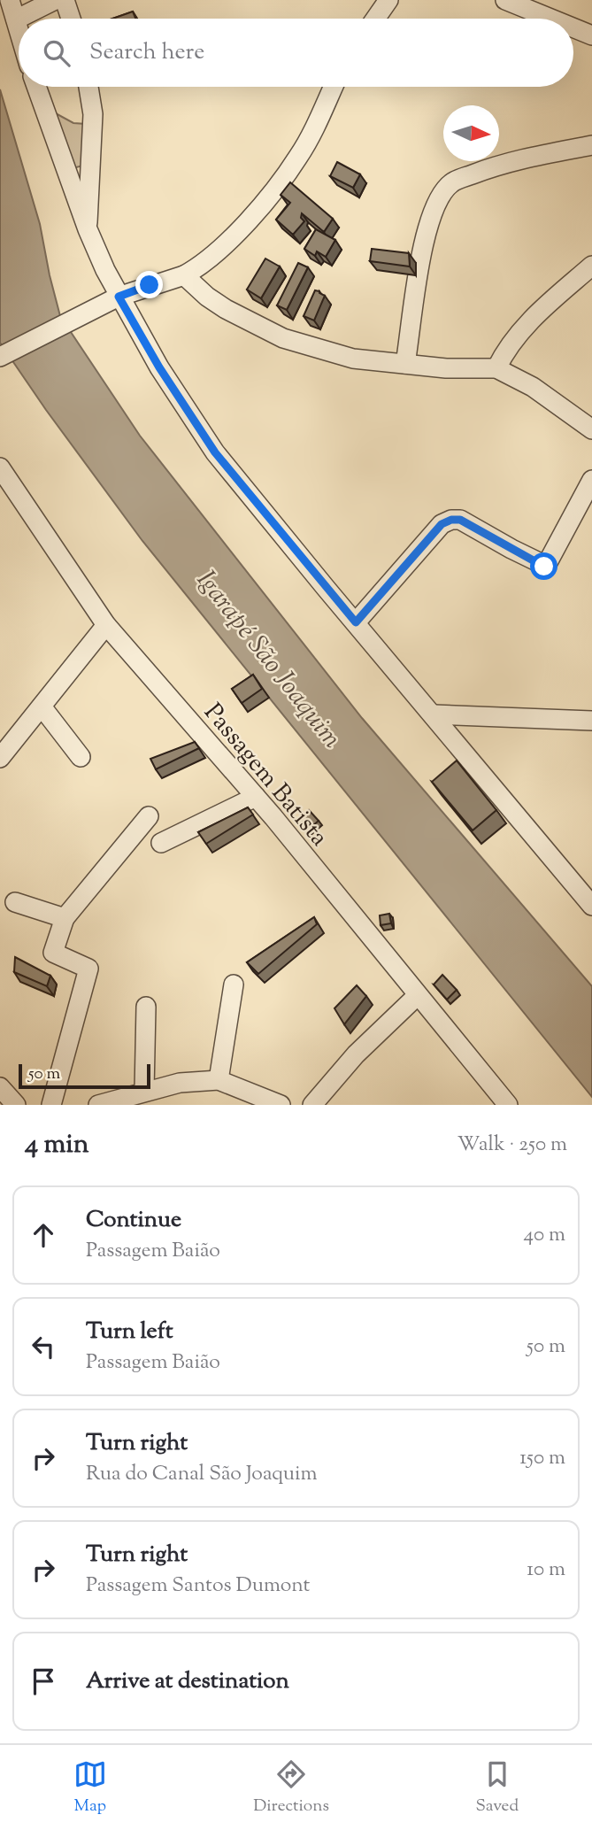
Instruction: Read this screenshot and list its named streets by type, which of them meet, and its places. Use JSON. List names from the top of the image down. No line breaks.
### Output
{"streets":{"street":["Passagem Batista"]},"water":["Igarapé São Joaquim"],"scale_bar":"50 m","north":"right","page":{"search":"Search here","scale":"50 m","heading":["4 min","Walk · 250 m"],"list":[["Continue","Passagem Baião","40 m"],["Turn left","Passagem Baião","50 m"],["Turn right","Rua do Canal São Joaquim","150 m"],["Turn right","Passagem Santos Dumont","10 m"],"Arrive at destination"],"nav":["Map","Directions","Saved"]}}
